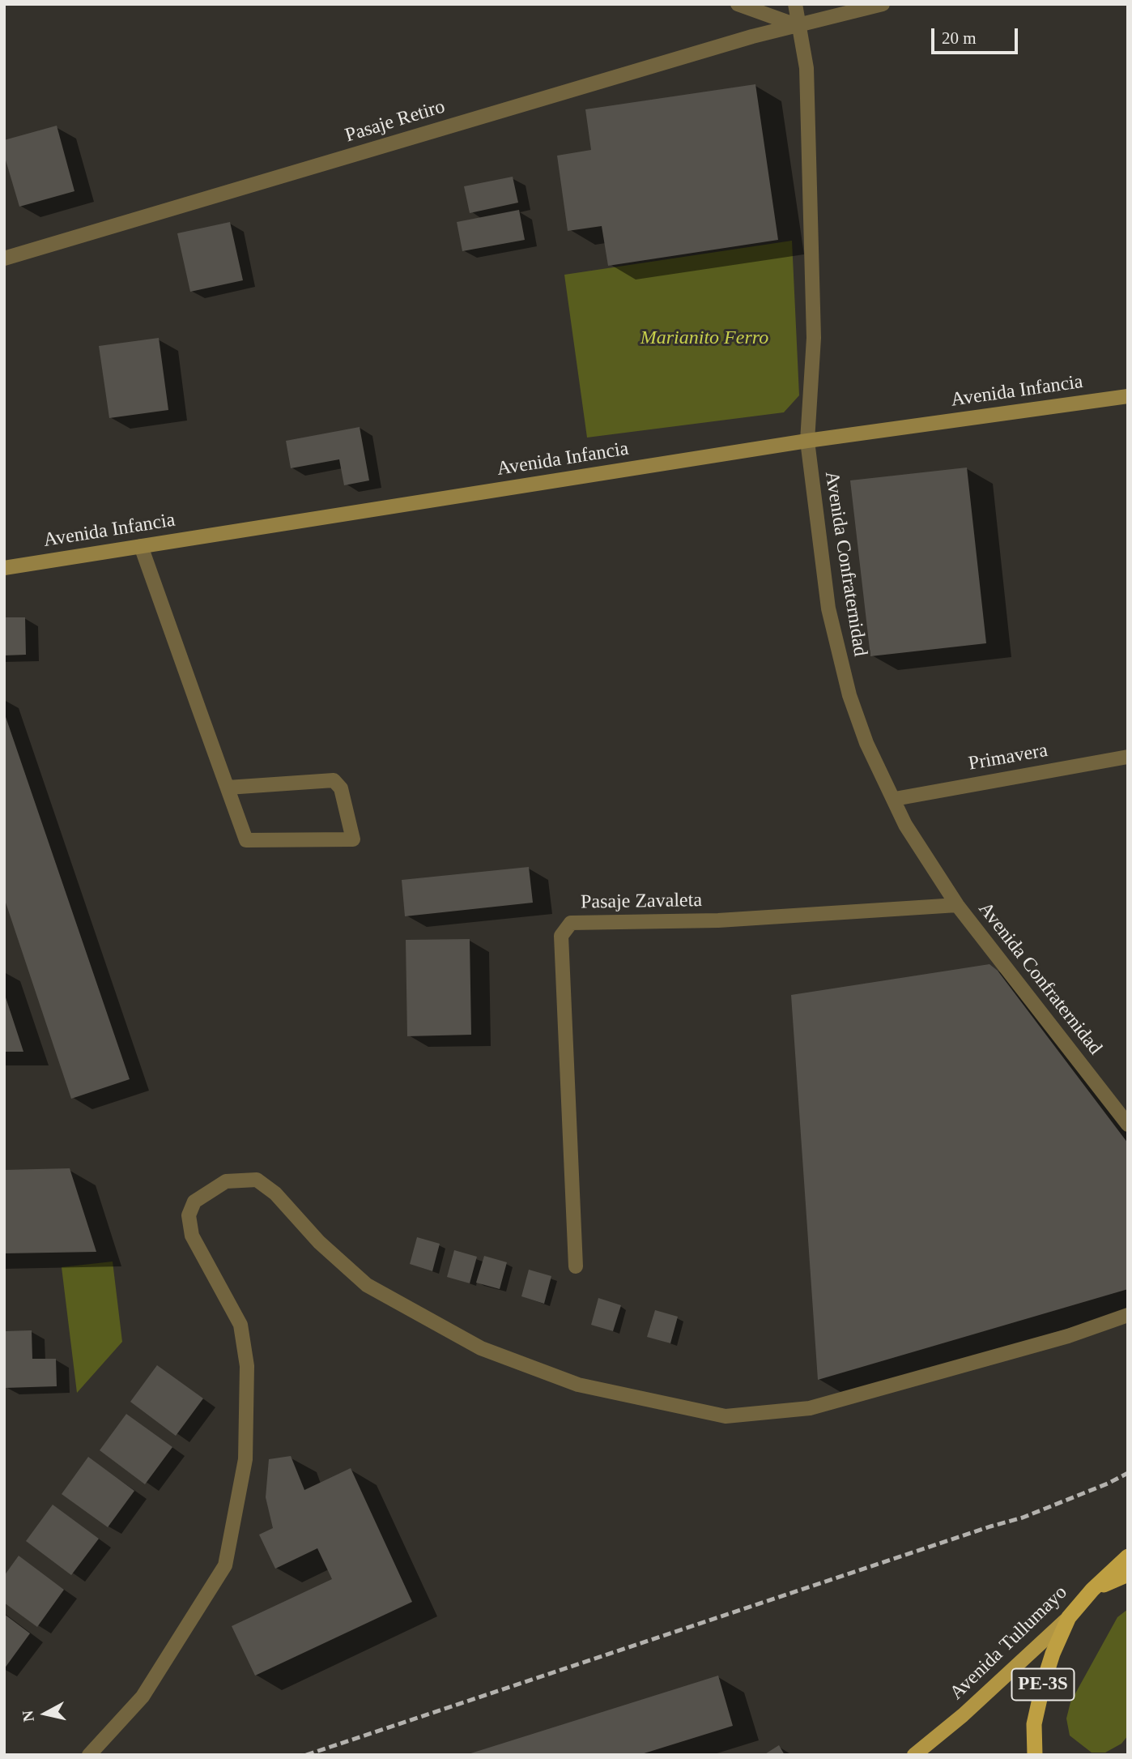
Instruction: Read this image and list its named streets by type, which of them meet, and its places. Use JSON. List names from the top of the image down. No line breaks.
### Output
{"streets":{"highway":["Avenida Tullumayo","PE-3S"],"main road":["Avenida Infancia"],"street":["Pasaje Retiro","Avenida Confraternidad","Primavera","Pasaje Zavaleta"]},"crossings":[["Pasaje Retiro","Avenida Confraternidad"],["Avenida Infancia","Avenida Confraternidad"],["Avenida Confraternidad","Primavera"],["Avenida Confraternidad","Pasaje Zavaleta"],["Avenida Tullumayo","PE-3S"]],"parks":["Marianito Ferro"],"scale_bar":"20 m","north":"left"}
